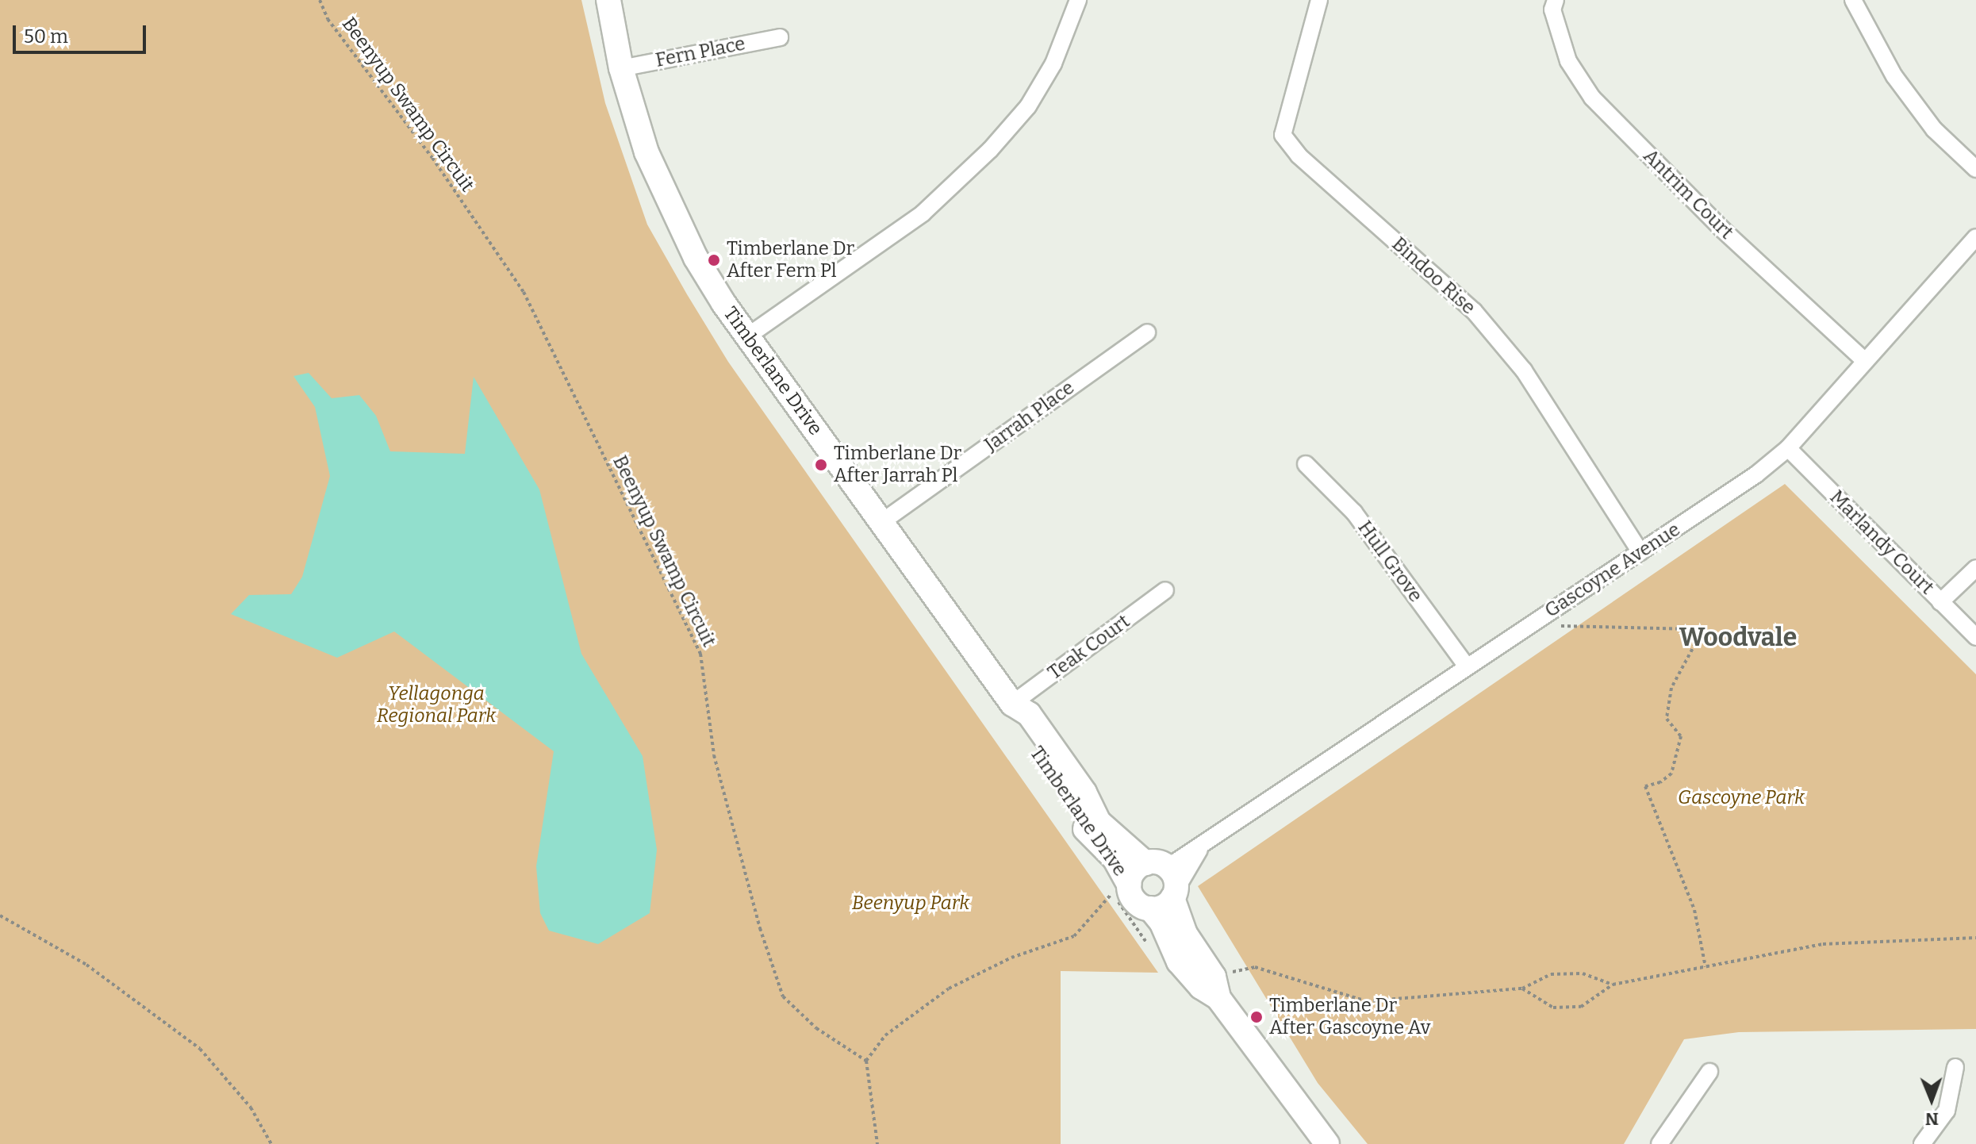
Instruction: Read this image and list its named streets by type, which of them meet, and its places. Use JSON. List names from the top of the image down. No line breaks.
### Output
{"streets":{"street":["Fern Place","Antrim Court","Bindoo Rise","Timberlane Drive","Jarrah Place","Marlandy Court","Hull Grove","Gascoyne Avenue","Teak Court"],"path":["Beenyup Swamp Circuit"]},"crossings":[["Fern Place","Timberlane Drive"],["Antrim Court","Gascoyne Avenue"],["Bindoo Rise","Gascoyne Avenue"],["Timberlane Drive","Jarrah Place"],["Timberlane Drive","Gascoyne Avenue"],["Timberlane Drive","Teak Court"],["Marlandy Court","Gascoyne Avenue"],["Hull Grove","Gascoyne Avenue"]],"districts":["Woodvale"],"parks":["Yellagonga Regional Park","Gascoyne Park","Beenyup Park"],"places":["Timberlane Dr After Fern Pl","Timberlane Dr After Jarrah Pl","Timberlane Dr After Gascoyne Av"],"scale_bar":"50 m","north":"bottom"}
